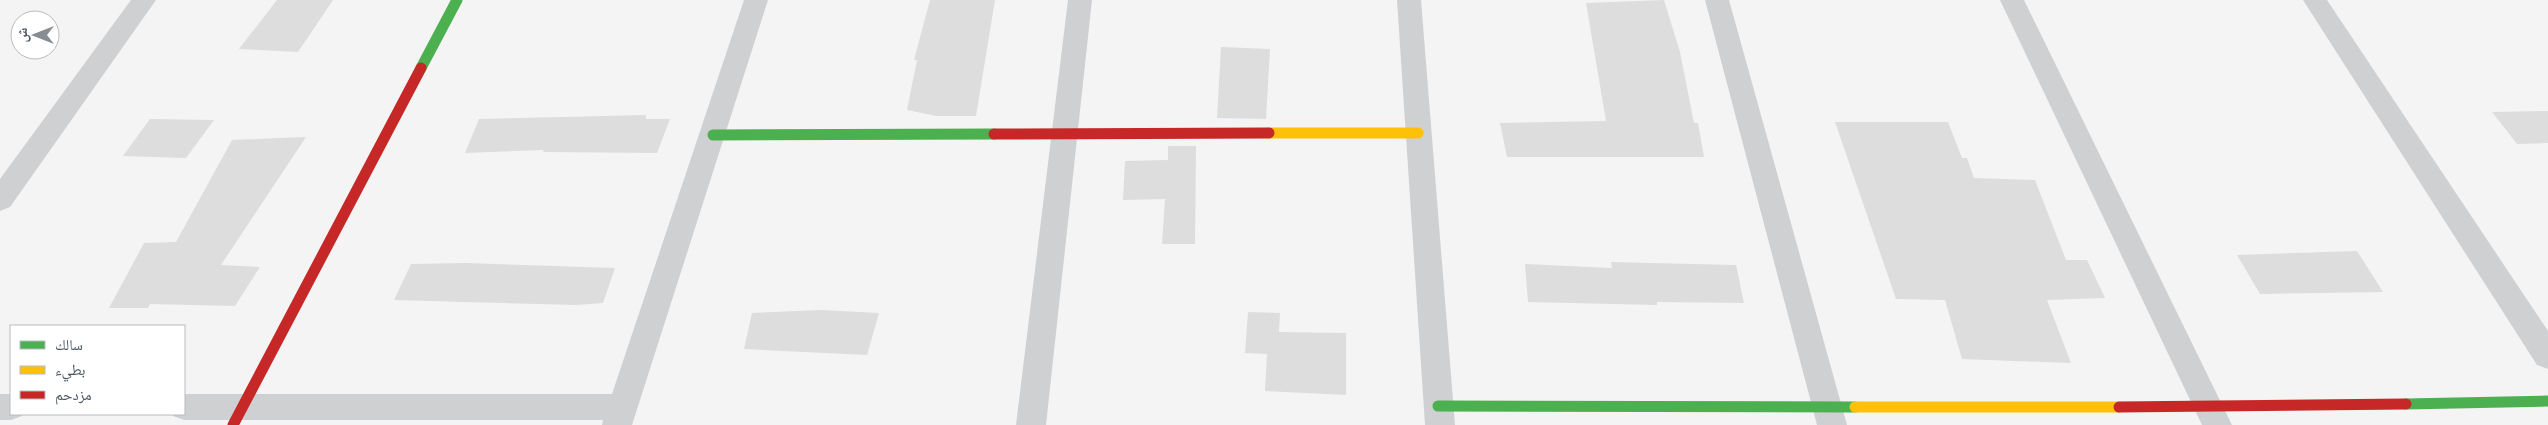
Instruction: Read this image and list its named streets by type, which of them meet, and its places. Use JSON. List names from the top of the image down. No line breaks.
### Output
{"legend":["سالك","بطيء","مزدحم"],"north":"left"}
